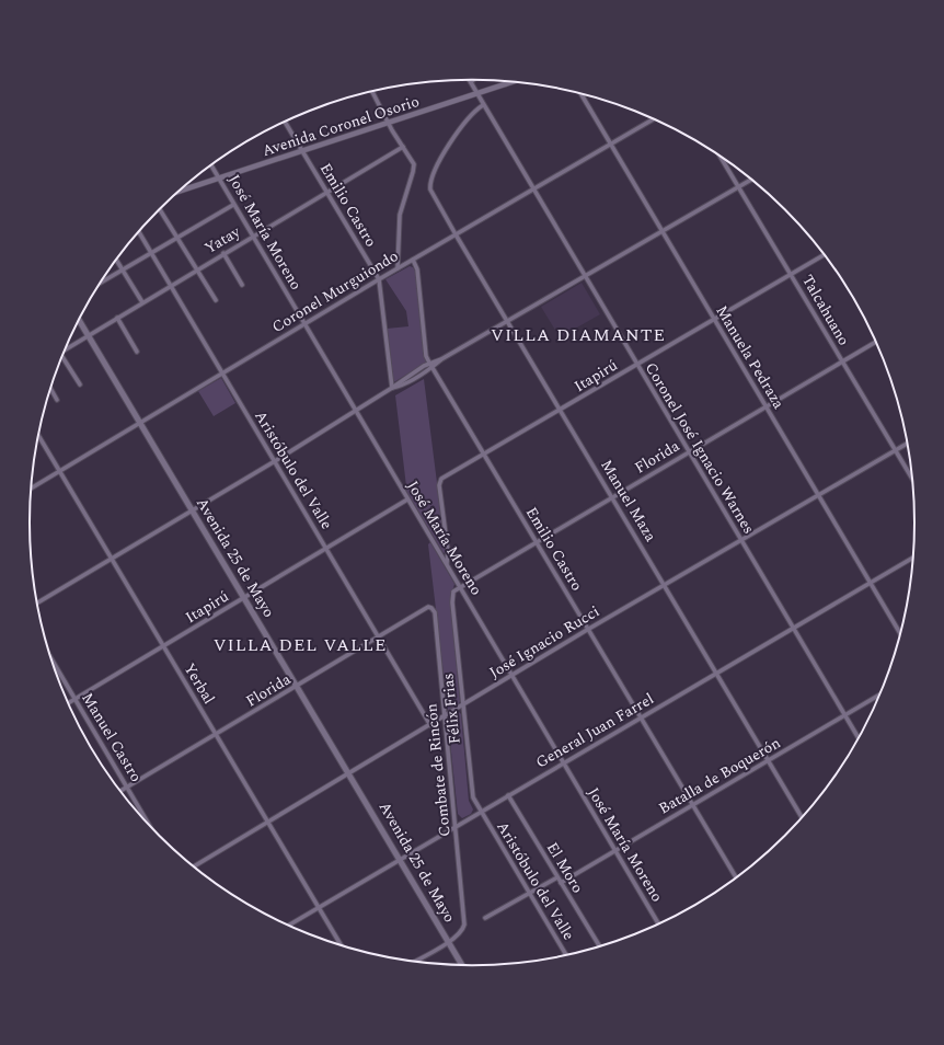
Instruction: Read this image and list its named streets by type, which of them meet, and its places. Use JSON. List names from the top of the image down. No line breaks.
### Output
{"streets":{"main road":["Avenida 25 de Mayo"],"street":["Avenida Coronel Osorio","Emilio Castro","José María Moreno","Yatay","Coronel Murguiondo","Talcahuano","Manuela Pedraza","Itapirú","Coronel José Ignacio Warnes","Florida","Aristóbulo del Valle","Manuel Maza","José Ignacio Rucci","Yerbal","Félix Frias","General Juan Farrel","Manuel Castro","Combate de Rincón","Batalla de Boquerón","El Moro"]},"crossings":[["Avenida Coronel Osorio","Emilio Castro"],["Avenida Coronel Osorio","José María Moreno"],["Avenida Coronel Osorio","Coronel José Ignacio Warnes"],["Emilio Castro","Yatay"],["Emilio Castro","Coronel Murguiondo"],["Emilio Castro","Itapirú"],["Emilio Castro","Florida"],["Emilio Castro","José Ignacio Rucci"],["Emilio Castro","General Juan Farrel"],["Emilio Castro","Batalla de Boquerón"],["José María Moreno","Yatay"],["José María Moreno","Coronel Murguiondo"],["José María Moreno","Itapirú"],["José María Moreno","Florida"],["José María Moreno","José Ignacio Rucci"],["José María Moreno","Félix Frias"],["José María Moreno","General Juan Farrel"],["José María Moreno","Batalla de Boquerón"],["Yatay","Aristóbulo del Valle"],["Yatay","Avenida 25 de Mayo"],["Coronel Murguiondo","Manuela Pedraza"],["Coronel Murguiondo","Coronel José Ignacio Warnes"],["Coronel Murguiondo","Aristóbulo del Valle"],["Coronel Murguiondo","Manuel Maza"],["Coronel Murguiondo","Avenida 25 de Mayo"],["Coronel Murguiondo","Yerbal"],["Talcahuano","Itapirú"],["Talcahuano","Florida"],["Talcahuano","José Ignacio Rucci"],["Manuela Pedraza","Itapirú"],["Manuela Pedraza","Florida"],["Manuela Pedraza","José Ignacio Rucci"],["Manuela Pedraza","General Juan Farrel"],["Itapirú","Coronel José Ignacio Warnes"],["Itapirú","Aristóbulo del Valle"],["Itapirú","Manuel Maza"],["Itapirú","Avenida 25 de Mayo"],["Itapirú","Yerbal"],["Itapirú","Manuel Castro"],["Coronel José Ignacio Warnes","Florida"],["Coronel José Ignacio Warnes","Manuel Maza"],["Coronel José Ignacio Warnes","José Ignacio Rucci"],["Coronel José Ignacio Warnes","General Juan Farrel"],["Coronel José Ignacio Warnes","Batalla de Boquerón"],["Florida","Aristóbulo del Valle"],["Florida","Manuel Maza"],["Florida","Avenida 25 de Mayo"],["Florida","Yerbal"],["Florida","Félix Frias"],["Florida","Manuel Castro"],["Florida","Combate de Rincón"],["Aristóbulo del Valle","José Ignacio Rucci"],["Aristóbulo del Valle","Félix Frias"],["Aristóbulo del Valle","General Juan Farrel"],["Manuel Maza","José Ignacio Rucci"],["Manuel Maza","General Juan Farrel"],["Manuel Maza","Batalla de Boquerón"],["Avenida 25 de Mayo","José Ignacio Rucci"],["Avenida 25 de Mayo","General Juan Farrel"],["Avenida 25 de Mayo","Combate de Rincón"],["José Ignacio Rucci","Yerbal"],["José Ignacio Rucci","Félix Frias"],["José Ignacio Rucci","Combate de Rincón"],["Yerbal","General Juan Farrel"],["Félix Frias","General Juan Farrel"],["General Juan Farrel","Combate de Rincón"],["General Juan Farrel","El Moro"],["Batalla de Boquerón","El Moro"]],"districts":["VILLA DIAMANTE","VILLA DEL VALLE"]}
